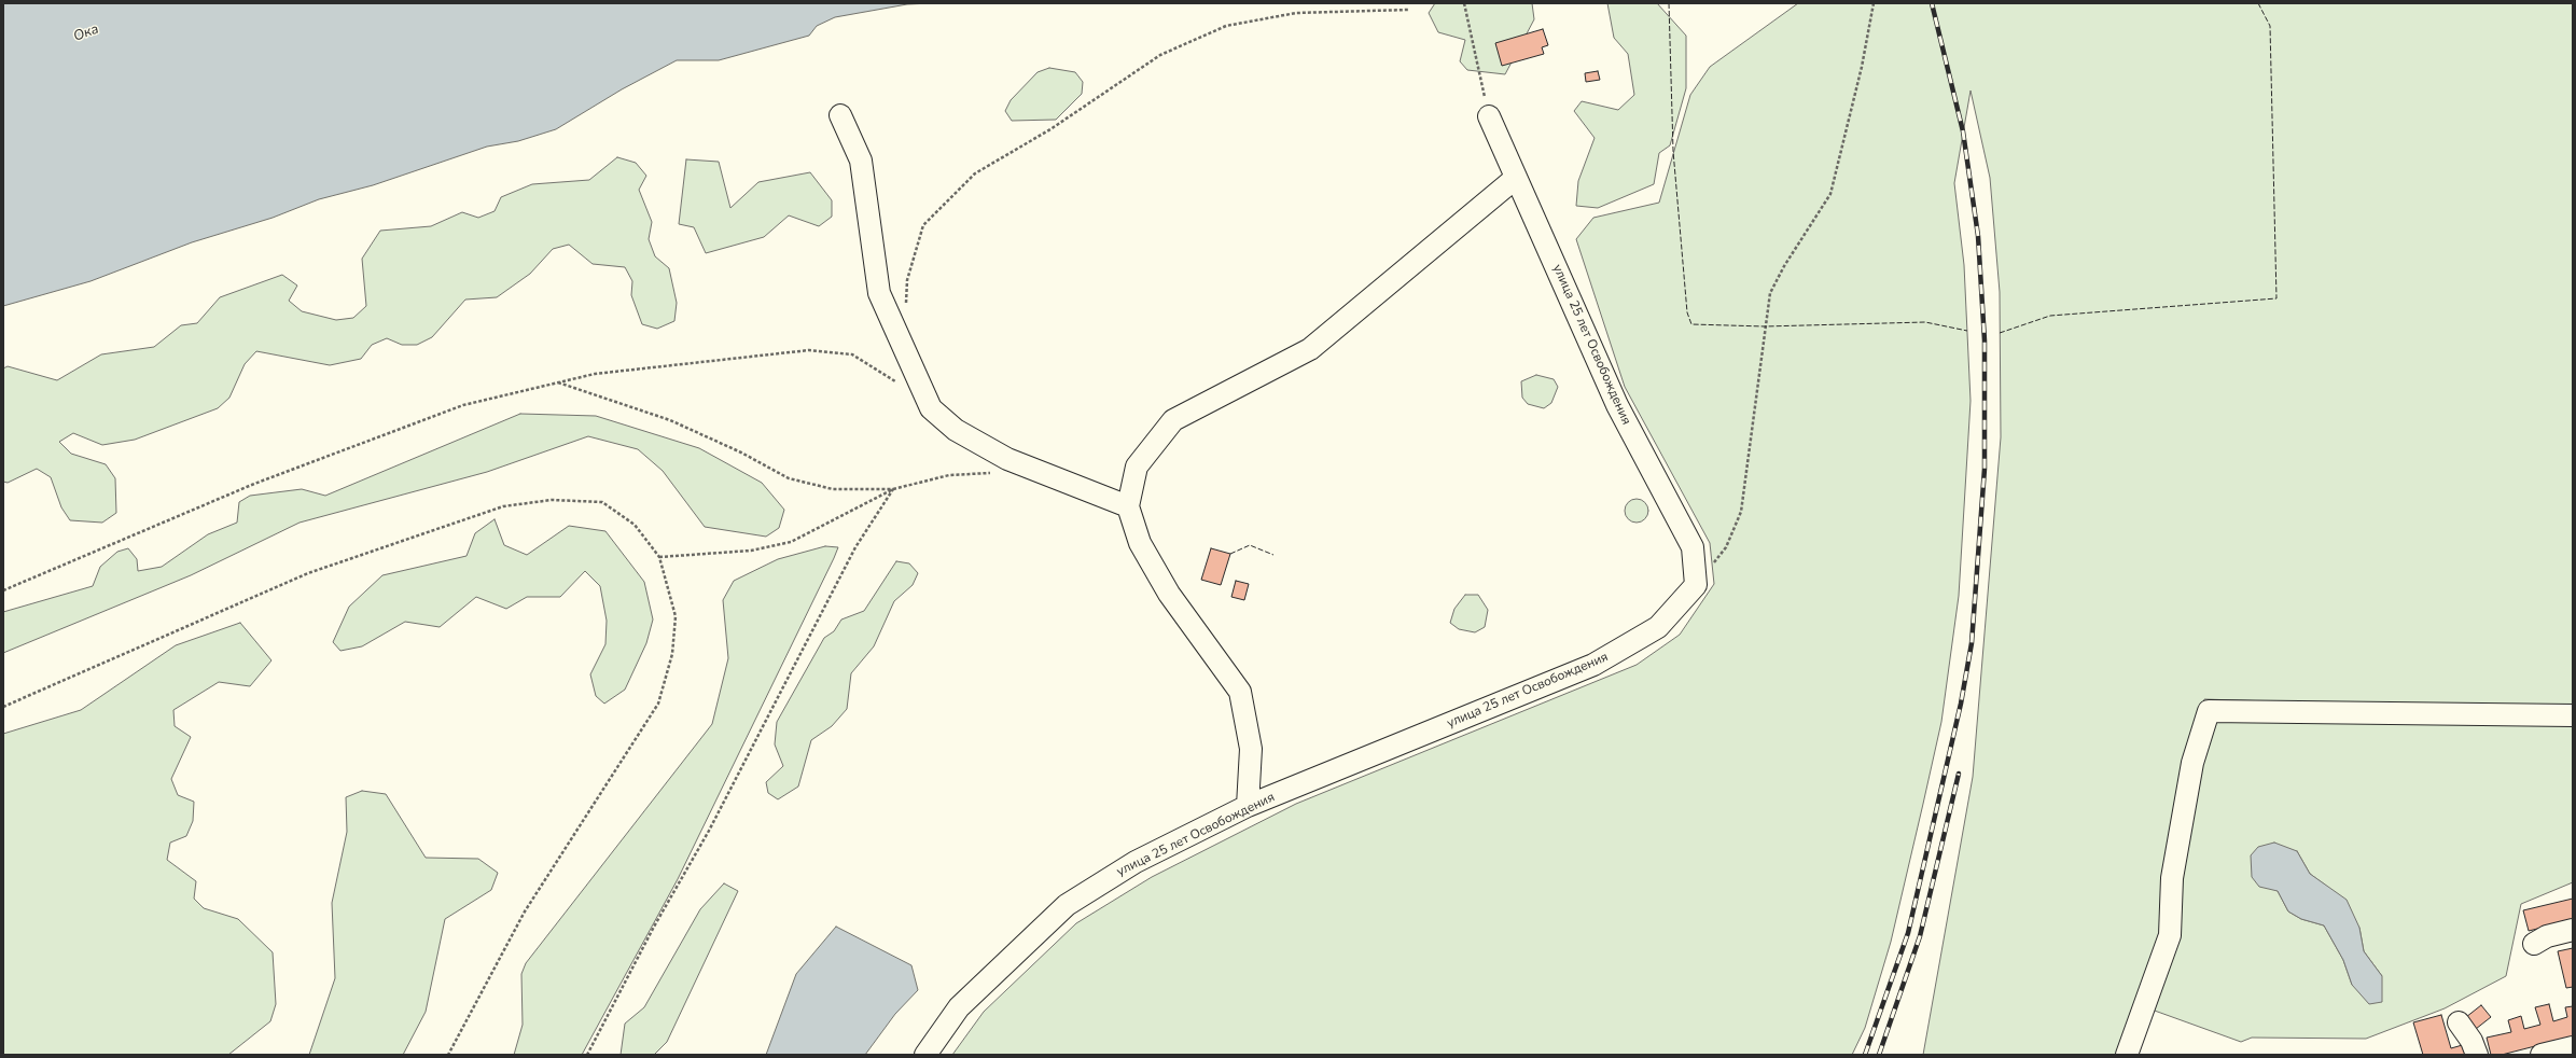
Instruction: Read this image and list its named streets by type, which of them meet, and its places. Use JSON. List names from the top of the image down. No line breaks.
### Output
{"streets":{"street":["улица 25 лет Освобождения"]},"water":["Ока"]}
